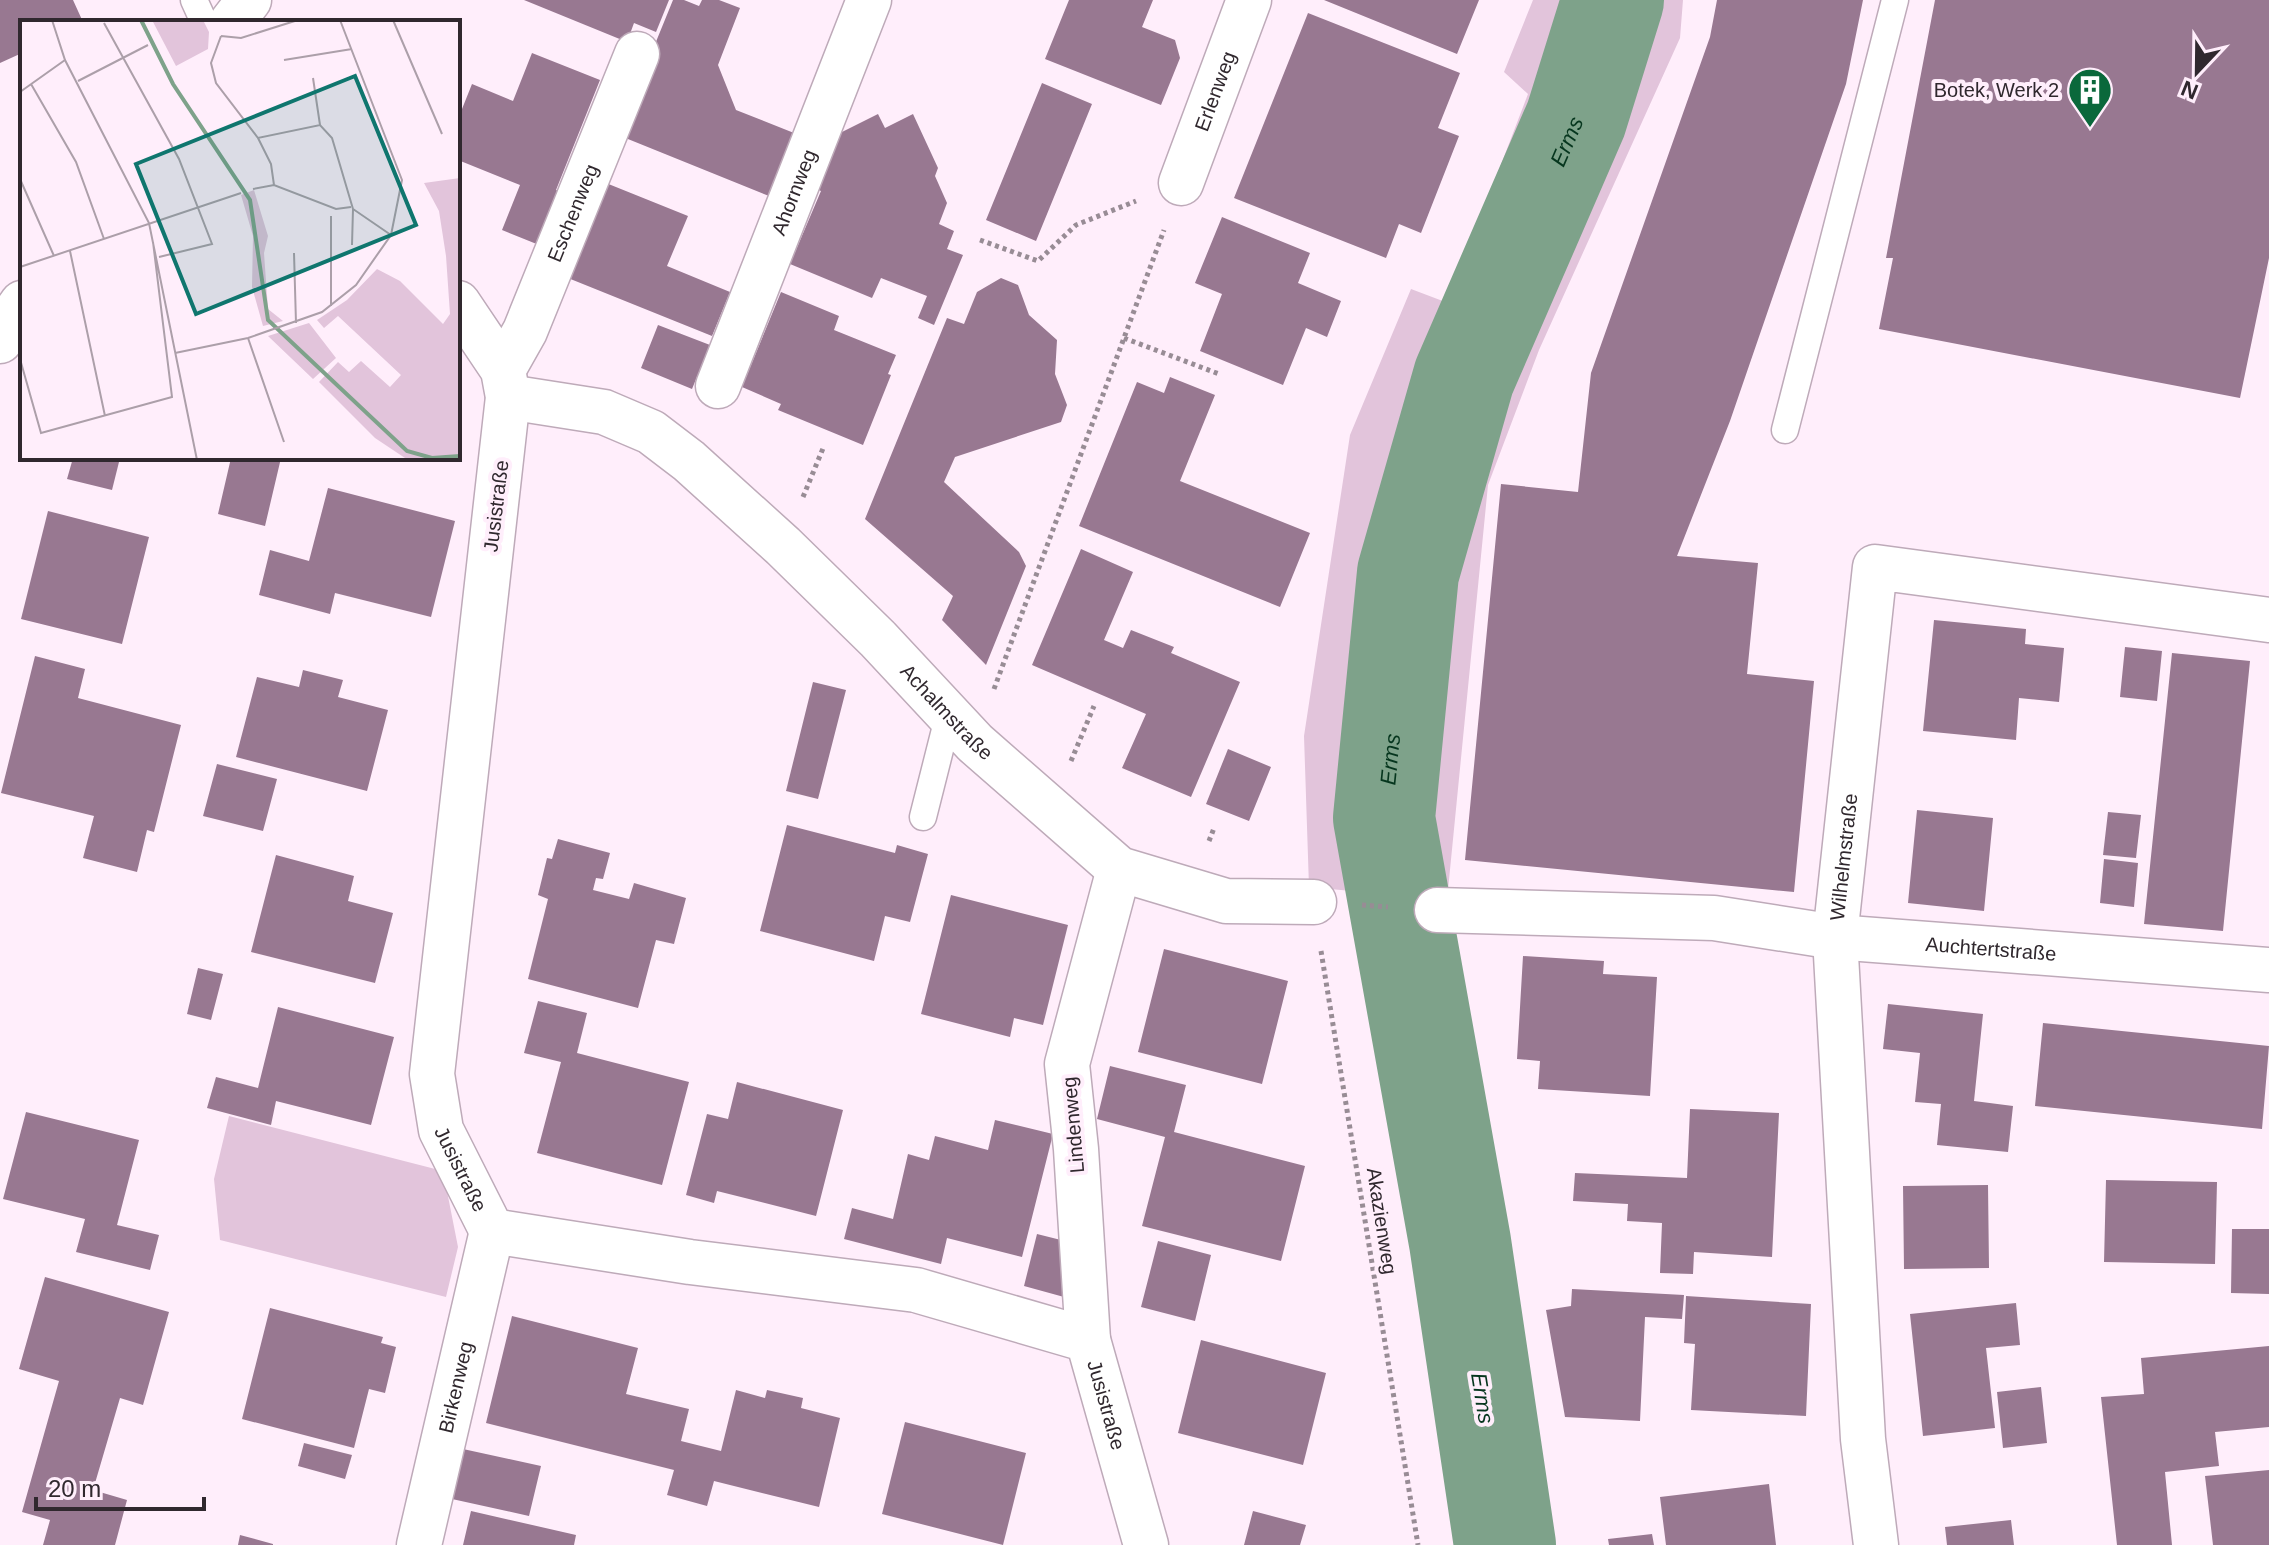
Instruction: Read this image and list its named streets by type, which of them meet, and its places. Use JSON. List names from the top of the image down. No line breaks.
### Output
{"streets":{"street":["Erlenweg","Ahornweg","Eschenweg","Jusistraße","Achalmstraße","Wilhelmstraße","Auchtertstraße","Lindenweg","Birkenweg"],"path":["Akazienweg"]},"crossings":[["Eschenweg","Jusistraße"],["Eschenweg","Achalmstraße"],["Jusistraße","Achalmstraße"],["Jusistraße","Lindenweg"],["Jusistraße","Birkenweg"],["Achalmstraße","Lindenweg"],["Achalmstraße","Akazienweg"],["Wilhelmstraße","Auchtertstraße"]],"water":["Erms"],"places":{"building":["Botek, Werk 2"]},"scale_bar":"20 m","north":"bottom"}
